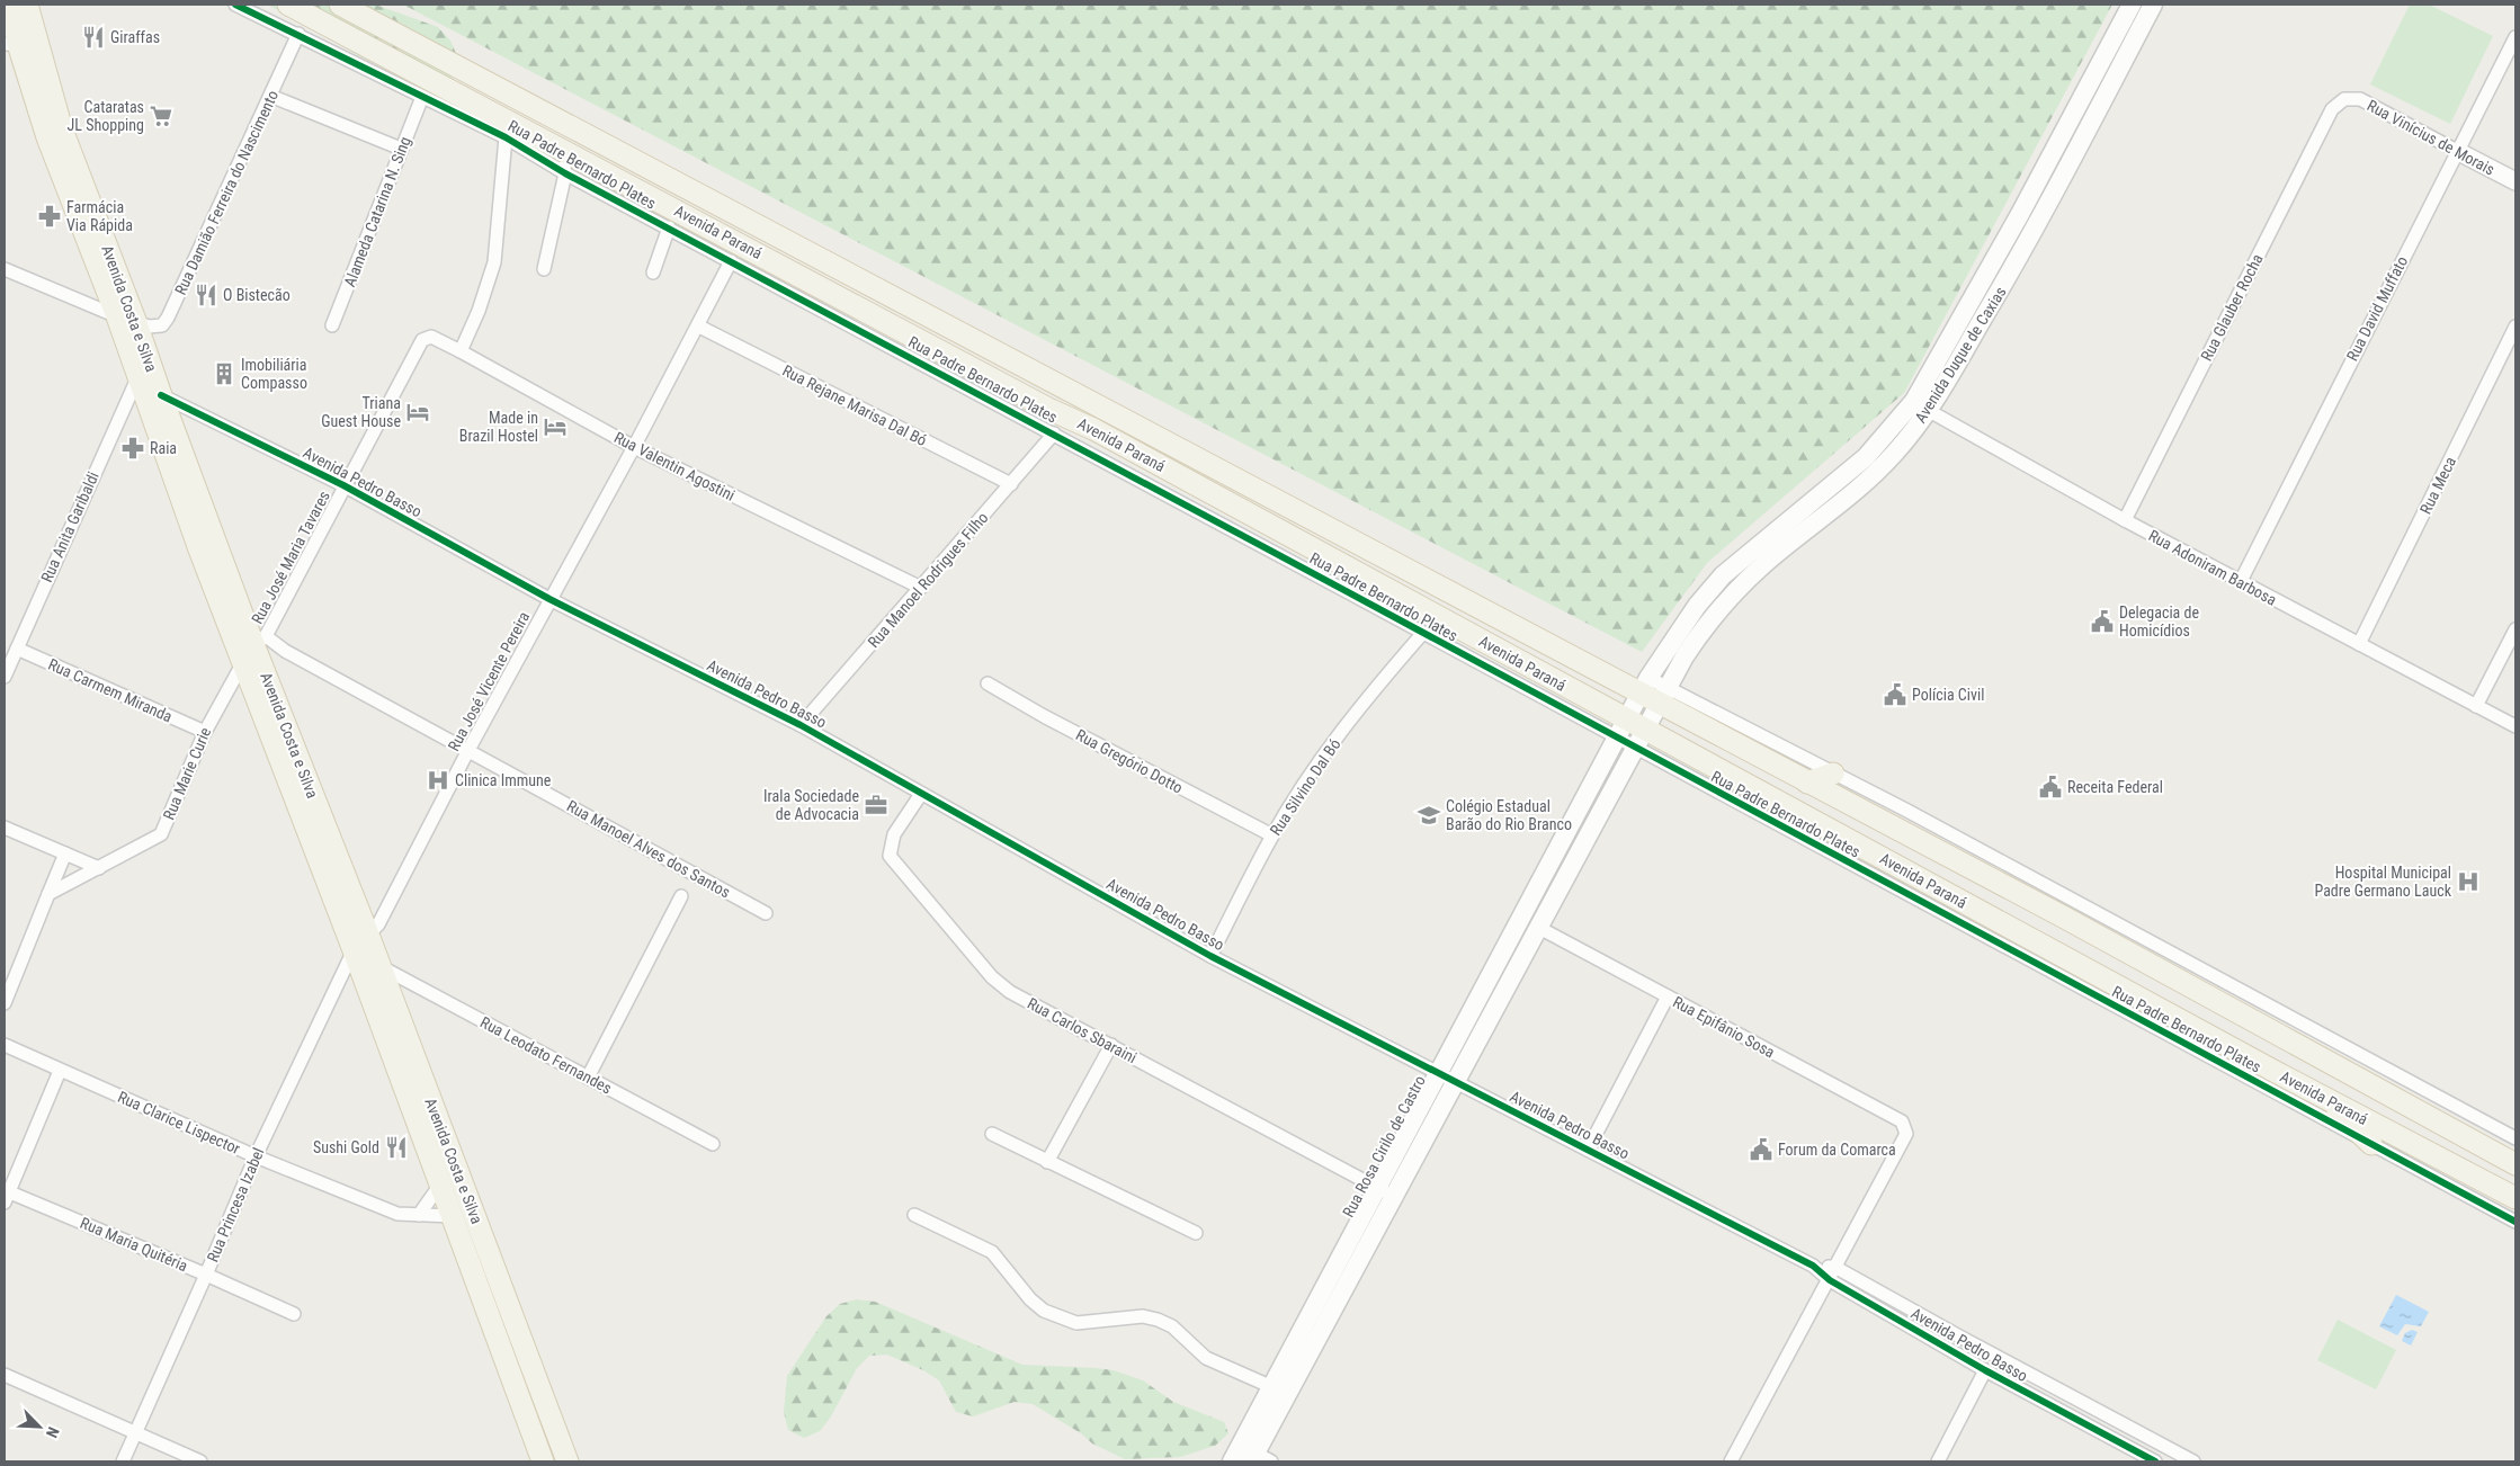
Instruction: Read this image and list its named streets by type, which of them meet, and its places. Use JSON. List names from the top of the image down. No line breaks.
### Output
{"streets":{"main road":["Avenida Paraná","Avenida Costa e Silva","Avenida Duque de Caxias","Rua Rosa Cirilo de Castro"],"street":["Rua Vinícius de Morais","Rua Padre Bernardo Plates","Rua Damião Ferreira do Nascimento","Alameda Catarina N. Sing","Rua Glauber Rocha","Rua David Muffato","Rua Rejane Marisa Dal Bó","Rua Valentin Agostini","Avenida Pedro Basso","Rua Meca","Rua Anita Garibaldi","Rua José Maria Tavares","Rua Adoniram Barbosa","Rua Manoel Rodrigues Filho","Rua José Vicente Pereira","Rua Carmem Miranda","Rua Gregório Dotto","Rua Marie Curie","Rua Silvino Dal Bó","Rua Manoel Alves dos Santos","Rua Epifânio Sosa","Rua Carlos Sbaraini","Rua Leodato Fernandes","Rua Clarice Lispector","Rua Princesa Izabel","Rua Maria Quitéria"]},"crossings":[["Rua Vinícius de Morais","Rua Glauber Rocha"],["Rua Vinícius de Morais","Rua David Muffato"],["Rua Padre Bernardo Plates","Rua Damião Ferreira do Nascimento"],["Rua Padre Bernardo Plates","Alameda Catarina N. Sing"],["Rua Padre Bernardo Plates","Rua Manoel Rodrigues Filho"],["Rua Padre Bernardo Plates","Rua José Vicente Pereira"],["Rua Padre Bernardo Plates","Rua Silvino Dal Bó"],["Rua Padre Bernardo Plates","Rua Rosa Cirilo de Castro"],["Rua Damião Ferreira do Nascimento","Avenida Costa e Silva"],["Avenida Paraná","Avenida Duque de Caxias"],["Avenida Paraná","Rua Rosa Cirilo de Castro"],["Rua Glauber Rocha","Rua Adoniram Barbosa"],["Avenida Costa e Silva","Avenida Pedro Basso"],["Avenida Costa e Silva","Rua Anita Garibaldi"],["Avenida Costa e Silva","Rua José Maria Tavares"],["Avenida Costa e Silva","Rua José Vicente Pereira"],["Avenida Costa e Silva","Rua Marie Curie"],["Avenida Costa e Silva","Rua Manoel Alves dos Santos"],["Avenida Costa e Silva","Rua Leodato Fernandes"],["Avenida Costa e Silva","Rua Clarice Lispector"],["Avenida Costa e Silva","Rua Princesa Izabel"],["Rua David Muffato","Rua Adoniram Barbosa"],["Avenida Duque de Caxias","Rua Adoniram Barbosa"],["Avenida Duque de Caxias","Rua Rosa Cirilo de Castro"],["Rua Rejane Marisa Dal Bó","Rua Manoel Rodrigues Filho"],["Rua Rejane Marisa Dal Bó","Rua José Vicente Pereira"],["Rua Valentin Agostini","Rua José Maria Tavares"],["Rua Valentin Agostini","Rua Manoel Rodrigues Filho"],["Rua Valentin Agostini","Rua José Vicente Pereira"],["Avenida Pedro Basso","Rua José Maria Tavares"],["Avenida Pedro Basso","Rua Manoel Rodrigues Filho"],["Avenida Pedro Basso","Rua José Vicente Pereira"],["Avenida Pedro Basso","Rua Silvino Dal Bó"],["Avenida Pedro Basso","Rua Epifânio Sosa"],["Avenida Pedro Basso","Rua Carlos Sbaraini"],["Avenida Pedro Basso","Rua Rosa Cirilo de Castro"],["Rua Meca","Rua Adoniram Barbosa"],["Rua Anita Garibaldi","Rua Carmem Miranda"],["Rua José Maria Tavares","Rua Marie Curie"],["Rua José Maria Tavares","Rua Manoel Alves dos Santos"],["Rua José Vicente Pereira","Rua Manoel Alves dos Santos"],["Rua José Vicente Pereira","Rua Leodato Fernandes"],["Rua José Vicente Pereira","Rua Princesa Izabel"],["Rua Carmem Miranda","Rua Marie Curie"],["Rua Gregório Dotto","Rua Silvino Dal Bó"],["Rua Marie Curie","Rua Manoel Alves dos Santos"],["Rua Carlos Sbaraini","Rua Rosa Cirilo de Castro"],["Rua Leodato Fernandes","Rua Princesa Izabel"],["Rua Clarice Lispector","Rua Princesa Izabel"],["Rua Princesa Izabel","Rua Maria Quitéria"]],"places":{"restaurant":["Giraffas","O Bistecão","Sushi Gold"],"supermarket":["Cataratas JL Shopping"],"pharmacy":["Farmácia Via Rápida","Raia"],"building":["Imobiliária Compasso"],"hotel":["Triana Guest House","Made in Brazil Hostel"],"public building":["Delegacia de Homicídios","Polícia Civil","Receita Federal","Forum da Comarca"],"hospital":["Clinica Immune","Hospital Municipal Padre Germano Lauck"],"office":["Irala Sociedade de Advocacia"],"school or university":["Colégio Estadual Barão do Rio Branco"]},"north":"bottom right"}
